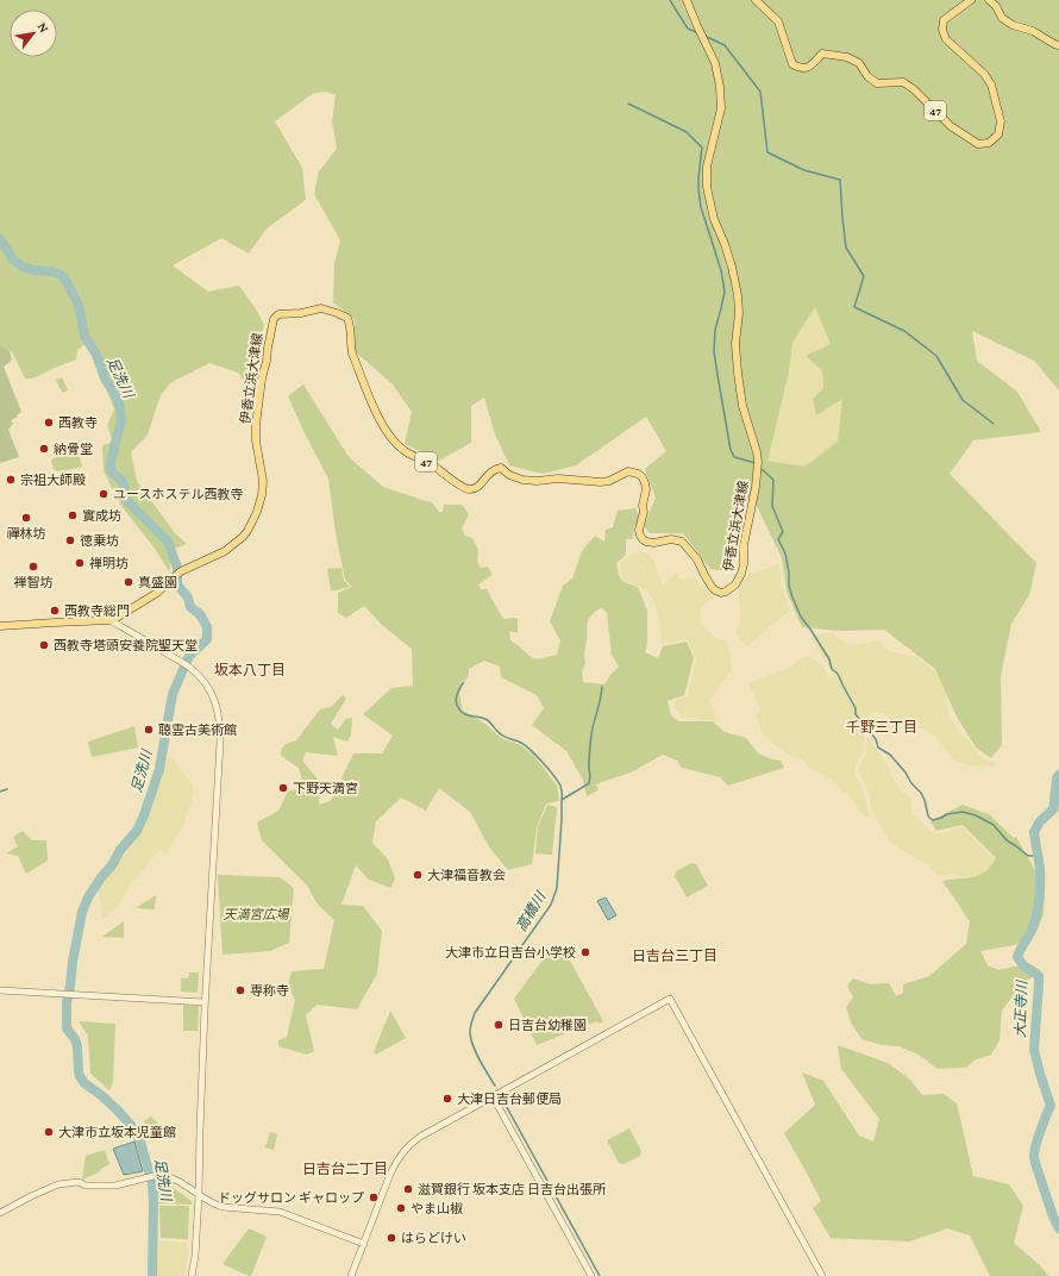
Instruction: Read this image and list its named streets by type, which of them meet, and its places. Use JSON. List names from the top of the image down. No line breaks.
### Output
{"streets":{"main road":["47","伊香立浜大津線"]},"districts":["坂本八丁目","千野三丁目","日吉台三丁目","日吉台二丁目"],"water":["足洗川","高橋川","大正寺川"],"parks":["天満宮広場"],"places":["西教寺","納骨堂","宗祖大師殿","ユースホステル西教寺","實成坊","禪林坊","徳乗坊","禅明坊","禅智坊","真盛園","西教寺総門","西教寺塔頭安養院聖天堂","聴雲古美術館","下野天満宮","大津福音教会","大津市立日吉台小学校","専称寺","日吉台幼稚園","大津日吉台郵便局","大津市立坂本児童館","滋賀銀行 坂本支店 日吉台出張所","ドッグサロン ギャロップ","やま山椒","はらどけい"],"north":"top right"}
